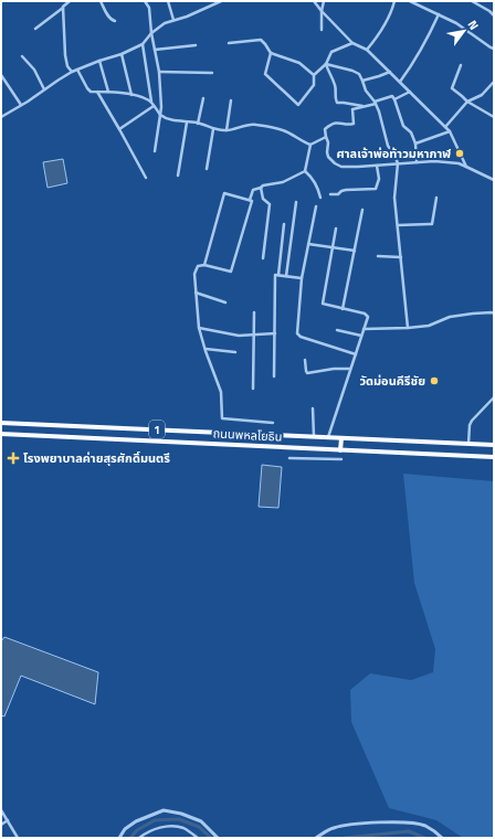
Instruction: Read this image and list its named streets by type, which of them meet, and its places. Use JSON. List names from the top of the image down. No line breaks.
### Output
{"streets":{"highway":["1","ถนนพหลโยธิน"]},"places":{"other":["ศาลเจ้าพ่อท้าวมหากาฬ","วัดม่อนคีรีชัย"],"health":["โรงพยาบาลค่ายสุรศักดิ์มนตรี"]},"north":"top right"}
